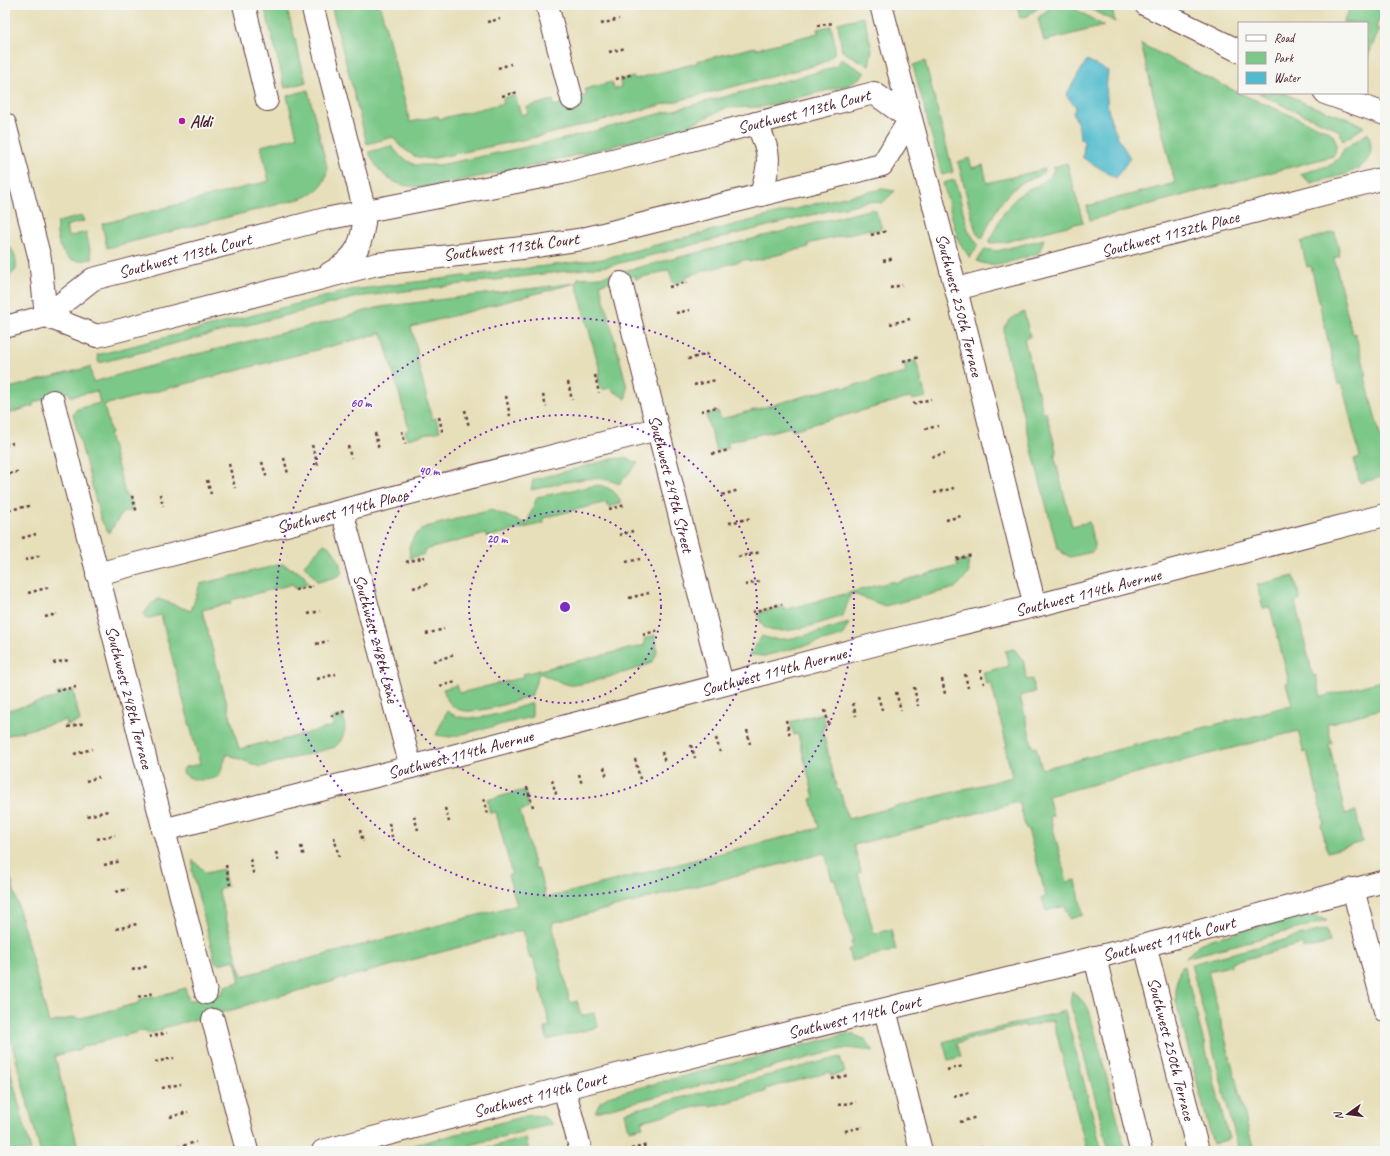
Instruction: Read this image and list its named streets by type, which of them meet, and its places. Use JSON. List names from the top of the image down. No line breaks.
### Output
{"streets":{"street":["Southwest 113th Court","Southwest 1132th Place","Southwest 250th Terrace","Southwest 249th Street","Southwest 114th Place","Southwest 114th Avernue","Southwest 248th Lane","Southwest 248th Terrace","Southwest 114th Court"]},"crossings":[["Southwest 113th Court","Southwest 250th Terrace"],["Southwest 1132th Place","Southwest 250th Terrace"],["Southwest 250th Terrace","Southwest 114th Avernue"],["Southwest 250th Terrace","Southwest 114th Court"],["Southwest 249th Street","Southwest 114th Place"],["Southwest 249th Street","Southwest 114th Avernue"],["Southwest 114th Place","Southwest 248th Lane"],["Southwest 114th Place","Southwest 248th Terrace"],["Southwest 114th Avernue","Southwest 248th Lane"],["Southwest 114th Avernue","Southwest 248th Terrace"]],"places":["Aldi"],"legend":["Road","Park","Water"],"north":"left","rings":["60 m","40 m","20 m"]}
